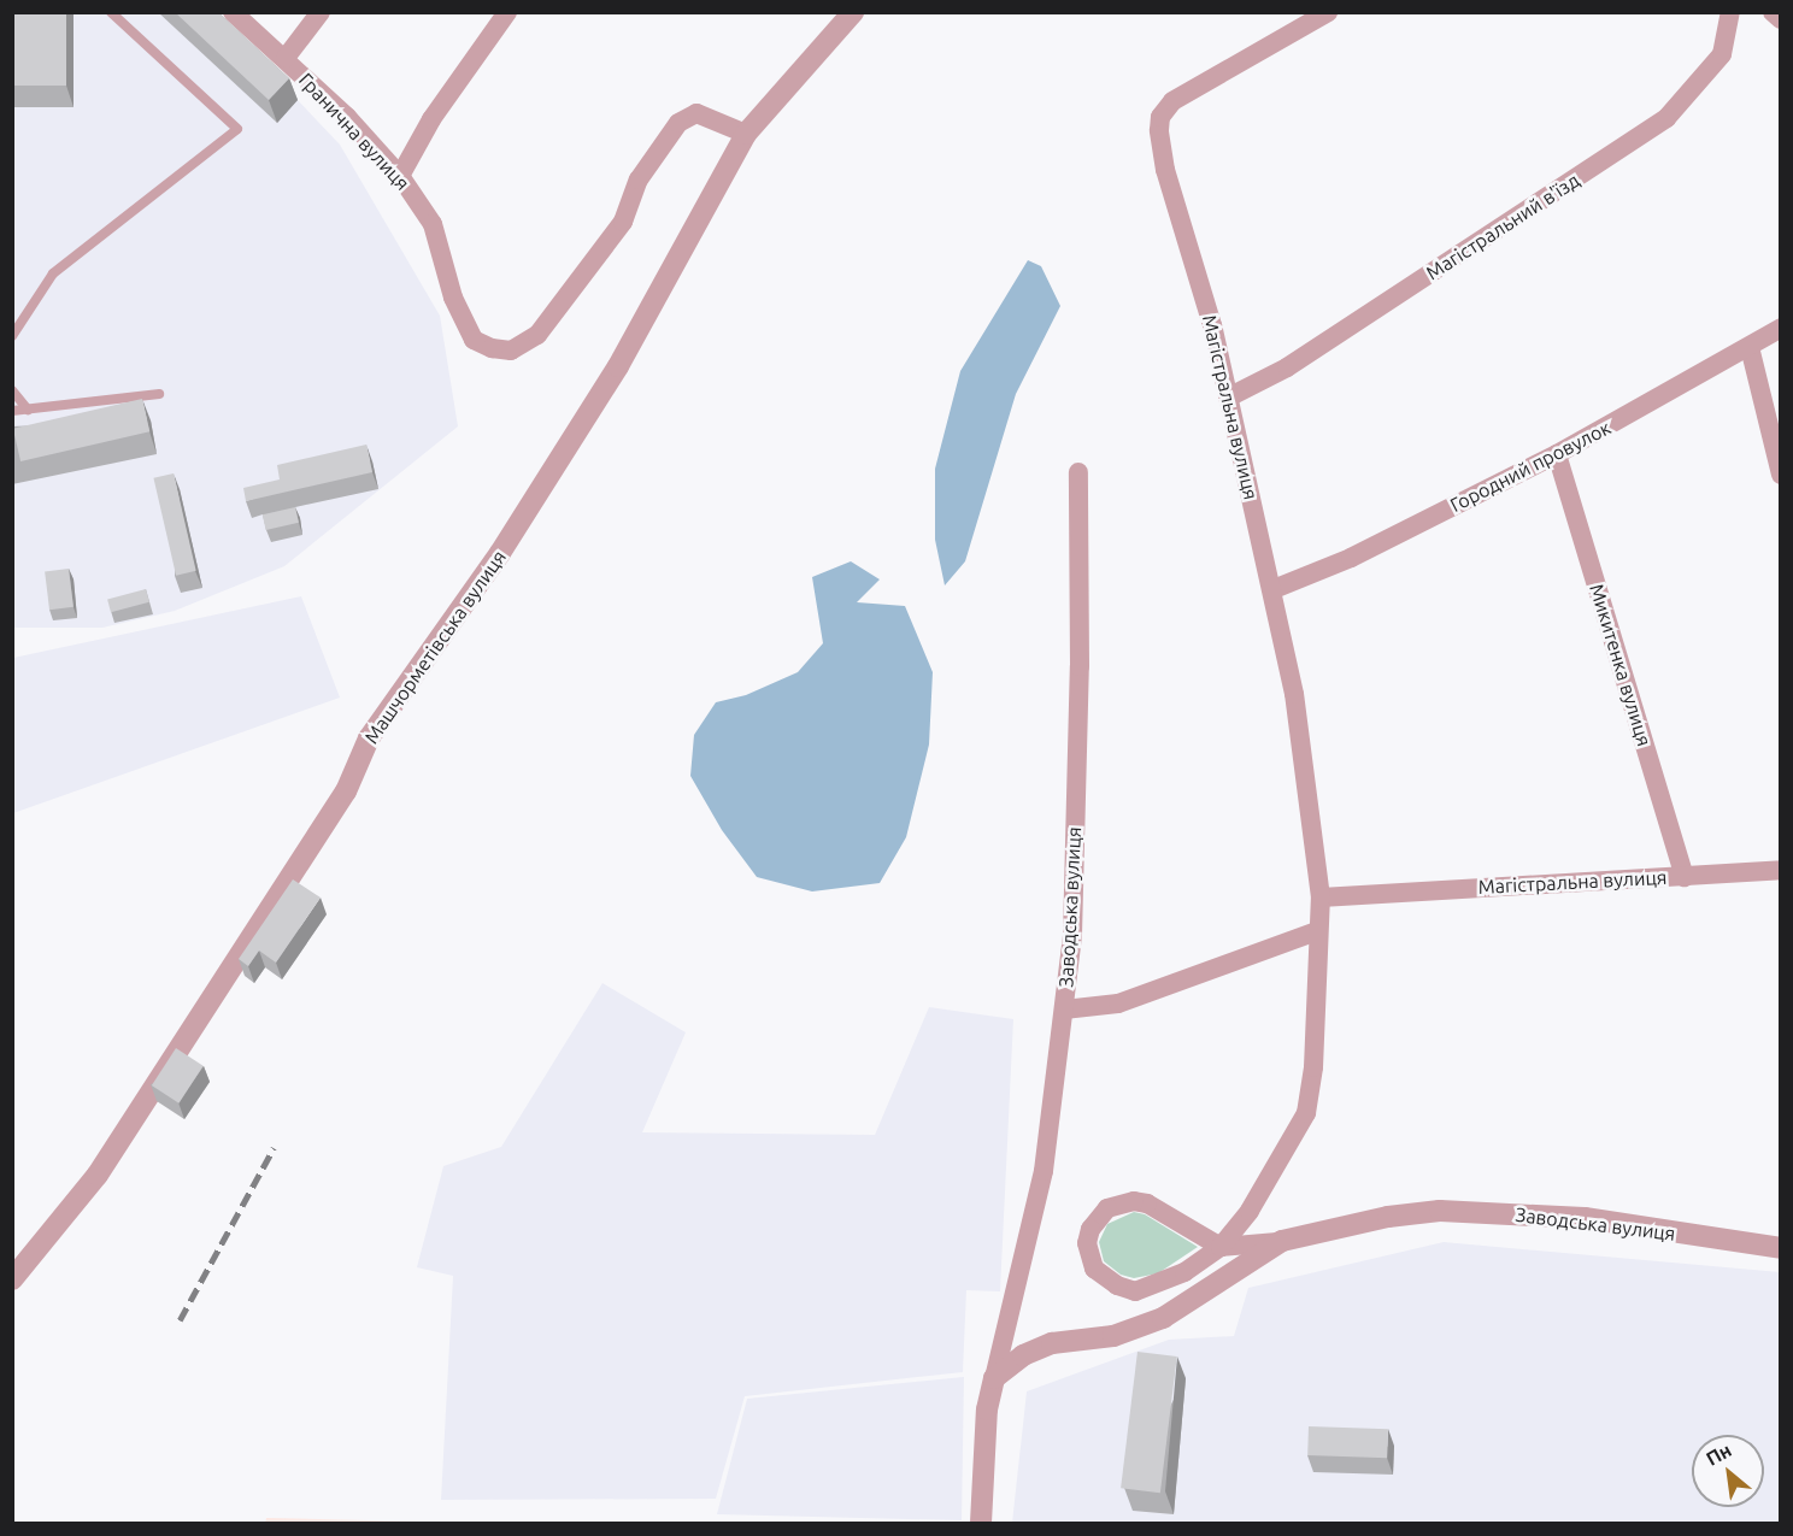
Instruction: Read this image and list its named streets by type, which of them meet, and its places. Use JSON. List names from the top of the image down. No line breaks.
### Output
{"streets":{"street":["Гранична вулиця","Магістральний в'їзд","Магістральна вулиця","Городний провулок","Машчорметівська вулиця","Микитенка вулиця","Заводська вулиця"]},"crossings":[["Гранична вулиця","Машчорметівська вулиця"],["Магістральний в'їзд","Магістральна вулиця"],["Магістральна вулиця","Городний провулок"],["Магістральна вулиця","Микитенка вулиця"],["Магістральна вулиця","Заводська вулиця"],["Городний провулок","Микитенка вулиця"]],"north":"top left"}
